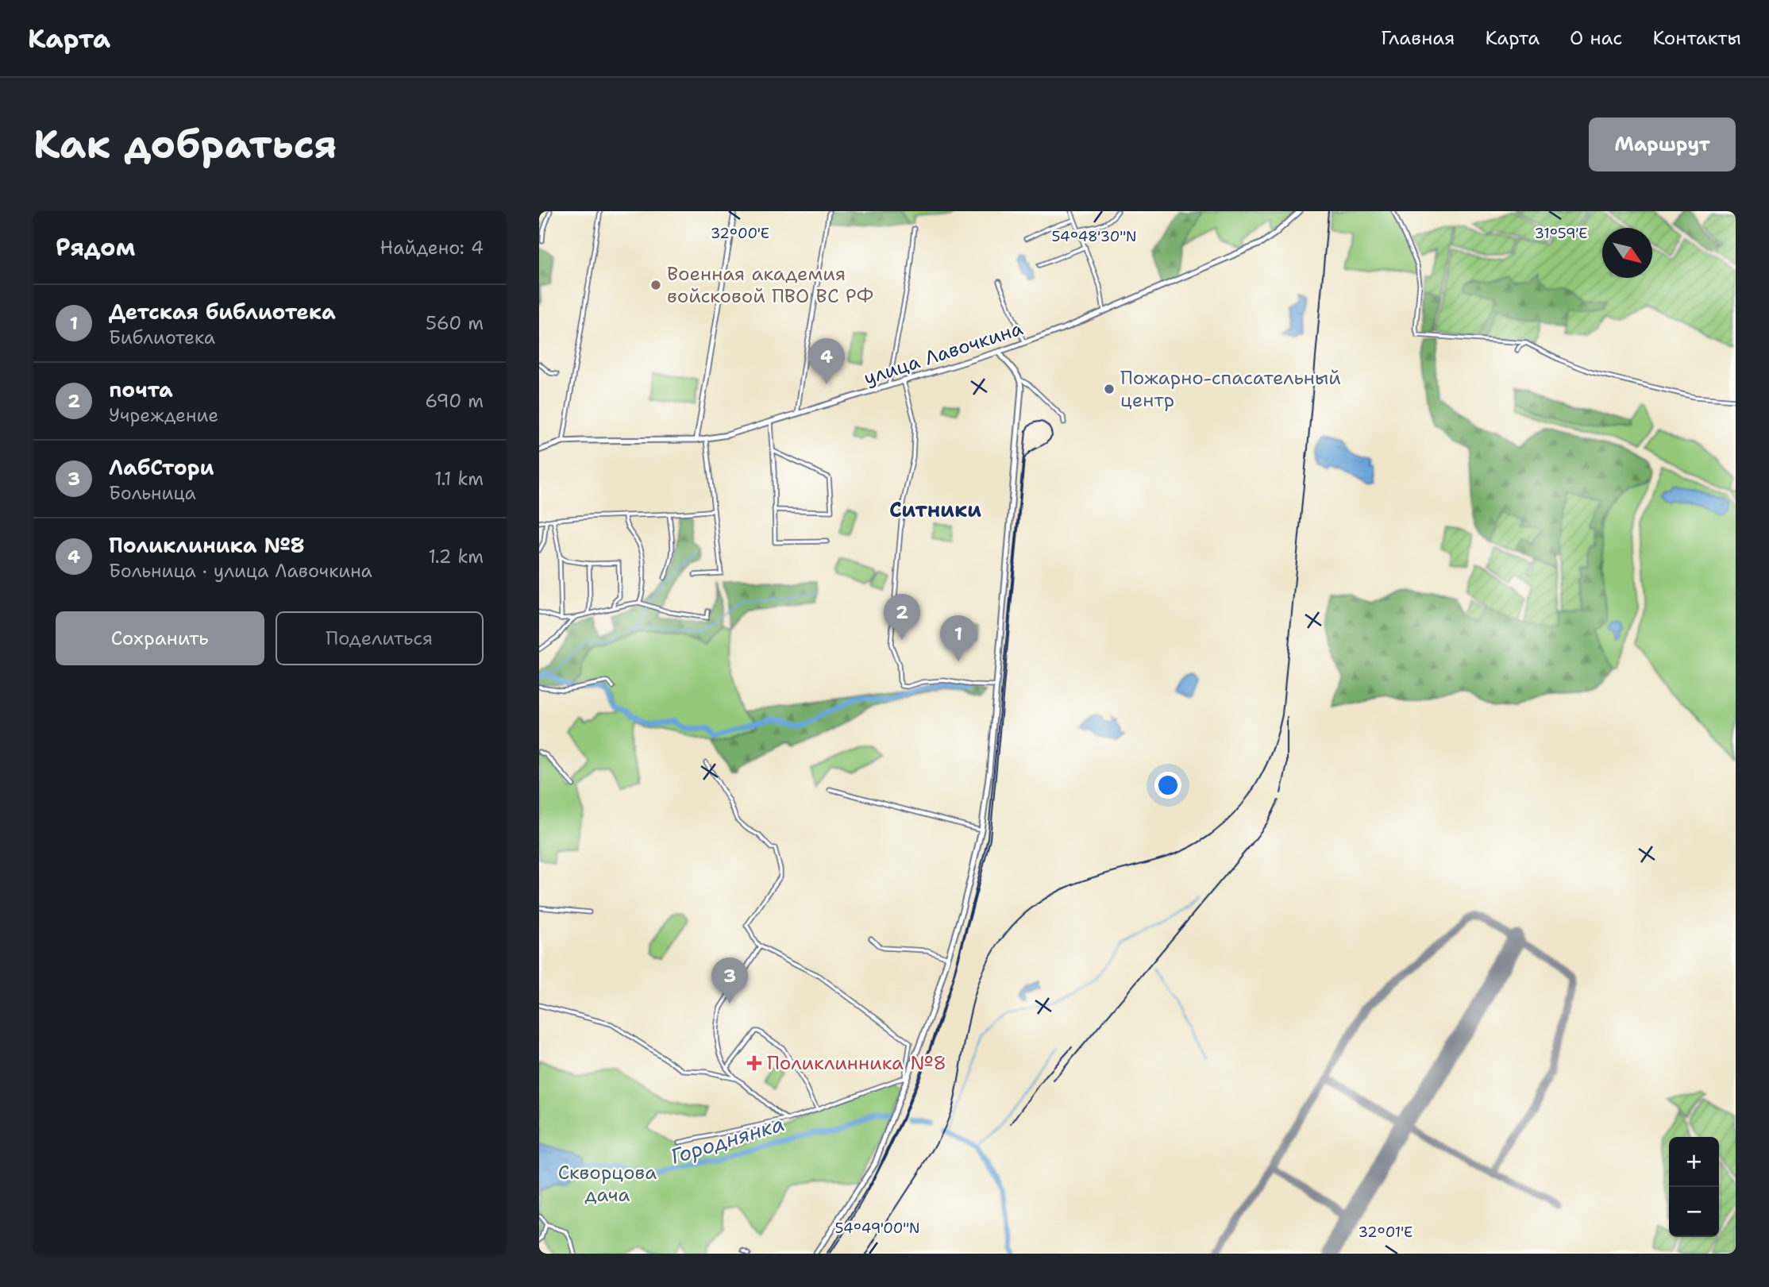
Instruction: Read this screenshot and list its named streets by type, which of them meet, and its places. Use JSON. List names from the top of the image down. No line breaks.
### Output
{"streets":{"main road":["улица Лавочкина"]},"districts":["Ситники"],"water":["Городнянка"],"parks":["Скворцова дача"],"places":{"other":["Военная академия войсковой ПВО ВС РФ","Пожарно-спасательный центр"],"health":["Поликлинника №8"]},"north":"bottom right","page":{"header":"Карта","nav":["Главная","Карта","О нас","Контакты"],"buttons":["Маршрут",["Сохранить","Поделиться"]],"title":"Как добраться","heading":["Рядом","Найдено: 4"],"list":[{"mark":"1","name":"Детская библиотека","note":"Библиотека","value":"560 m"},{"mark":"2","name":"почта","note":"Учреждение","value":"690 m"},{"mark":"3","name":"ЛабСтори","note":"Больница","value":"1.1 km"},{"mark":"4","name":"Поликлиника №8","note":"Больница · улица Лавочкина","value":"1.2 km"}],"pins":["4","2","1","3"],"map_buttons":["+","−"]},"coordinates":["31°59'E","32°00'E","54°48'30\"N","54°49'00\"N","32°01'E"]}
